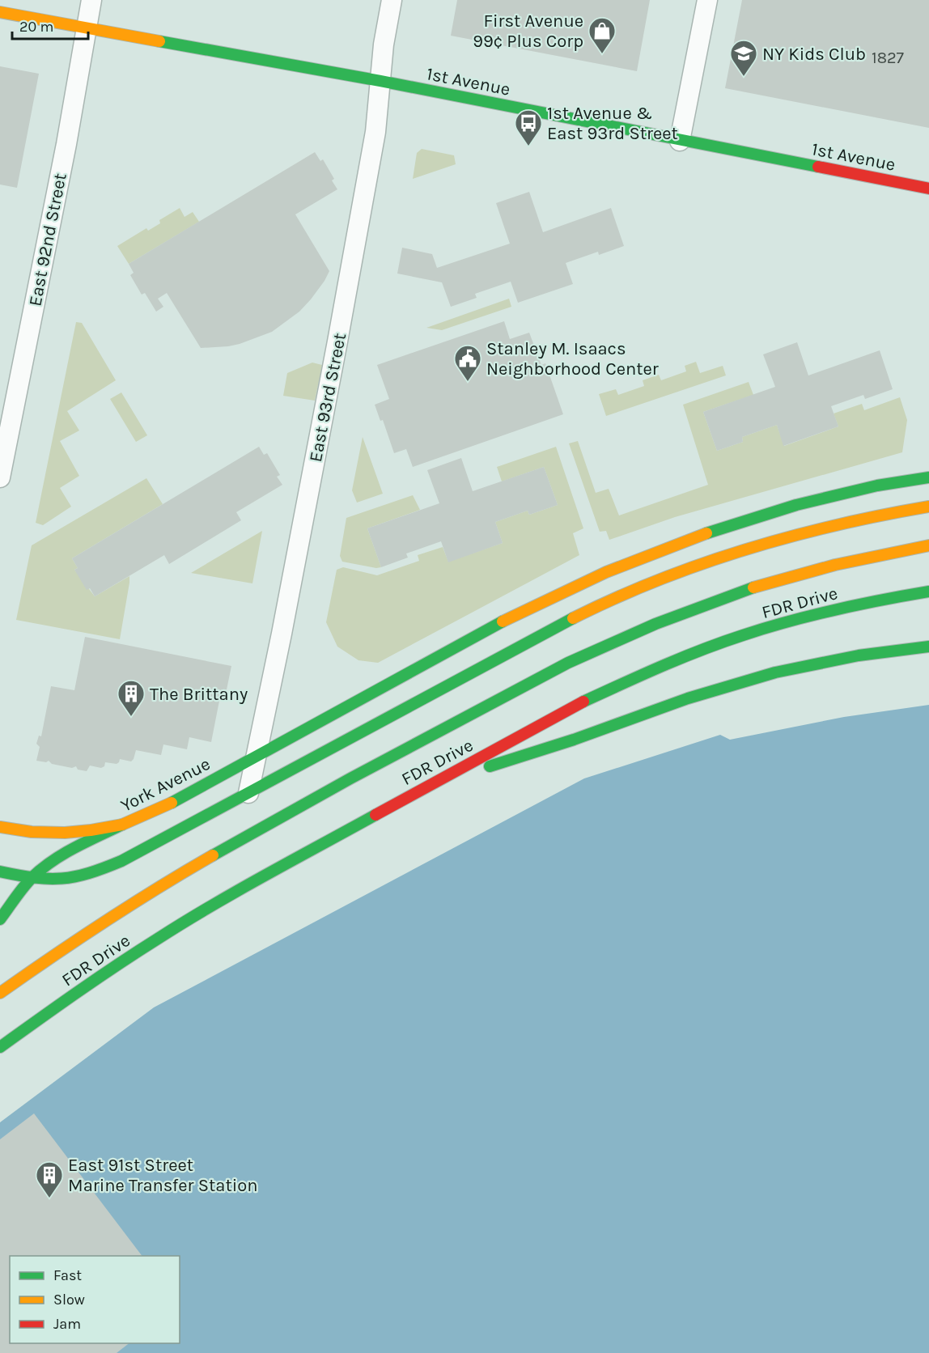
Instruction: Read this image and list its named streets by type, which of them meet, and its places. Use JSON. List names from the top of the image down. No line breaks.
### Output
{"streets":{"main road":["1st Avenue","FDR Drive","York Avenue"],"street":["East 92nd Street","East 93rd Street"]},"crossings":[["1st Avenue","East 92nd Street"],["1st Avenue","East 93rd Street"],["East 93rd Street","York Avenue"]],"places":{"shop":["First Avenue 99¢ Plus Corp"],"school or university":["NY Kids Club"],"bus stop":["1st Avenue & East 93rd Street"],"public building":["Stanley M. Isaacs Neighborhood Center"],"building":["The Brittany","East 91st Street Marine Transfer Station"]},"house_numbers":["1827"],"legend":["Fast","Slow","Jam"],"scale_bar":"20 m"}
